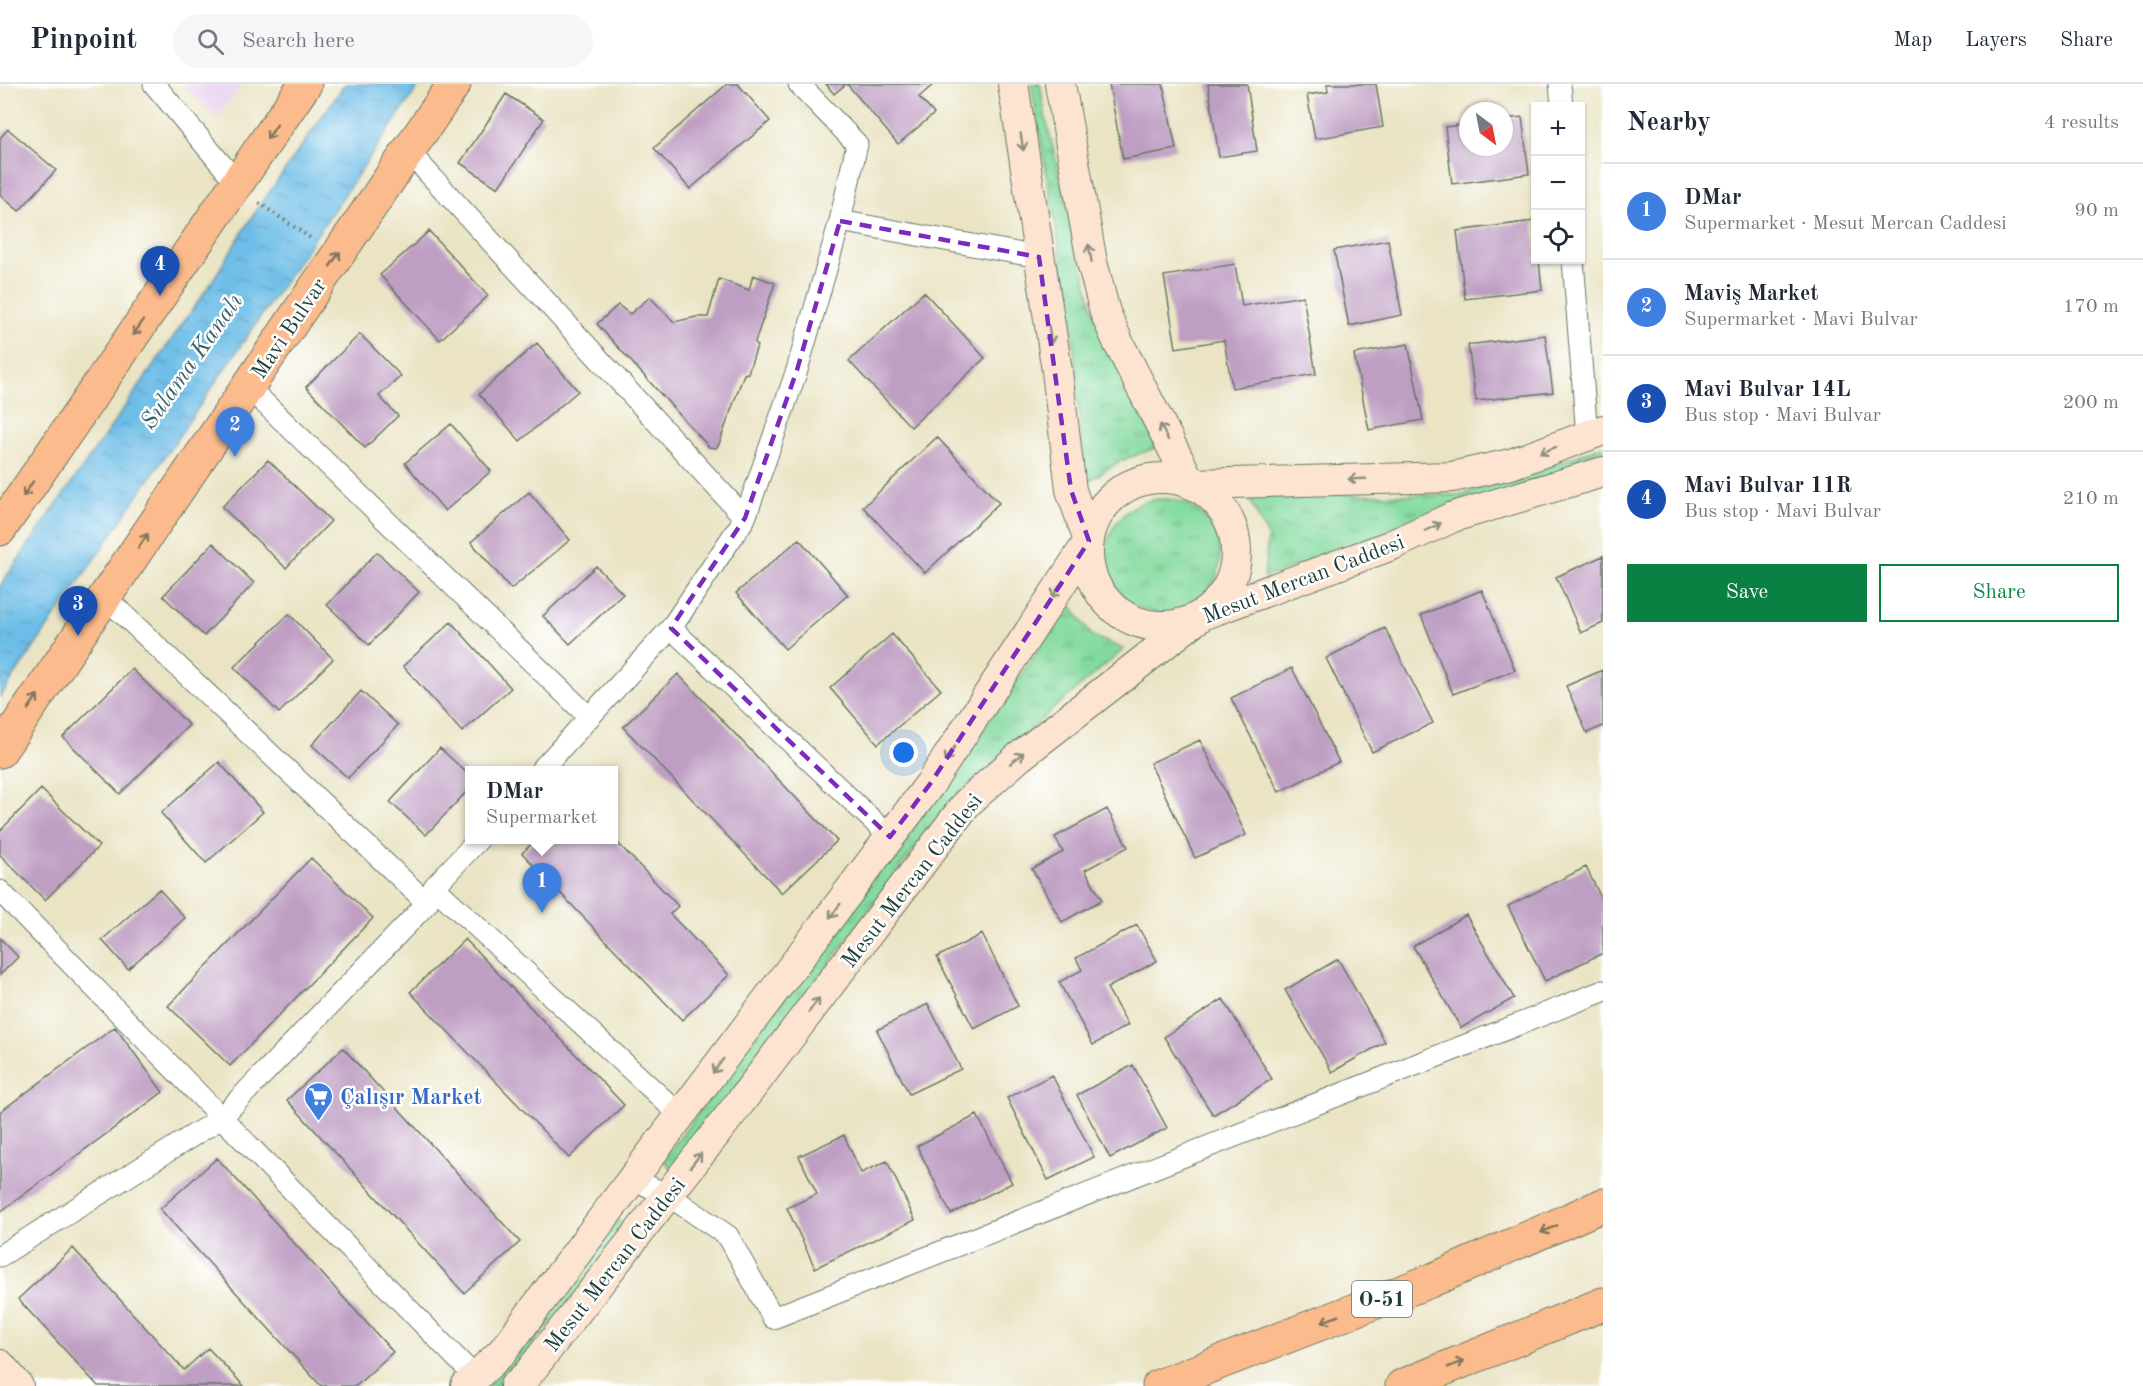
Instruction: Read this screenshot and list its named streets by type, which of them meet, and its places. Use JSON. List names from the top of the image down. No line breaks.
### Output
{"streets":{"main road":["Mavi Bulvar","Mesut Mercan Caddesi","O-51"]},"water":["Sulama Kanalı"],"places":{"supermarket":["Çalışır Market"]},"north":"bottom right","page":{"header":"Pinpoint","search":"Search here","nav":["Map","Layers","Share"],"heading":["Nearby","4 results"],"map_buttons":["+","−"],"list":[{"mark":"1","name":"DMar","note":"Supermarket · Mesut Mercan Caddesi","value":"90 m"},{"mark":"2","name":"Maviş Market","note":"Supermarket · Mavi Bulvar","value":"170 m"},{"mark":"3","name":"Mavi Bulvar 14L","note":"Bus stop · Mavi Bulvar","value":"200 m"},{"mark":"4","name":"Mavi Bulvar 11R","note":"Bus stop · Mavi Bulvar","value":"210 m"}],"pins":["4","2","3","1"],"buttons":["Save","Share"],"popup":["DMar","Supermarket"]}}
